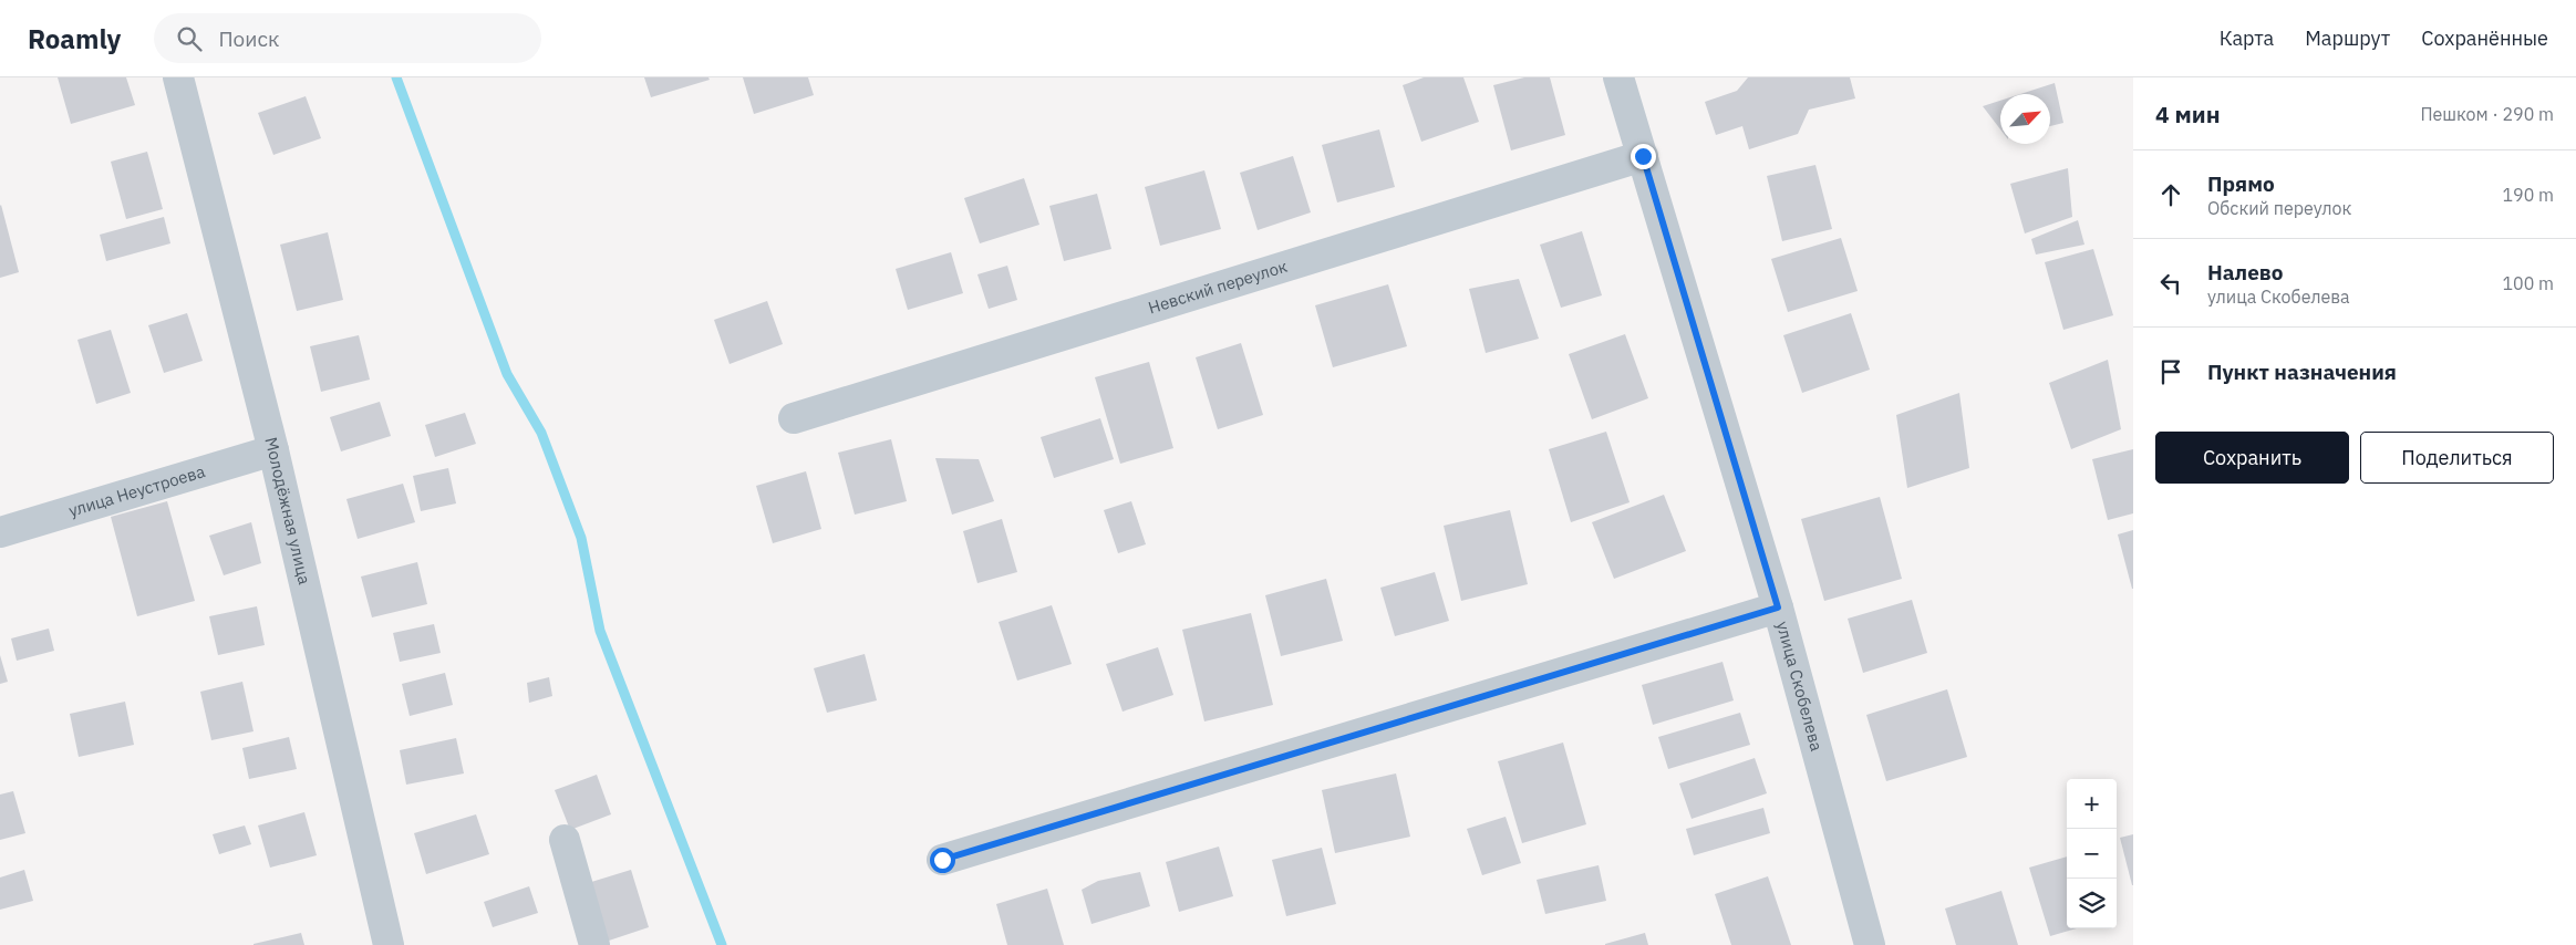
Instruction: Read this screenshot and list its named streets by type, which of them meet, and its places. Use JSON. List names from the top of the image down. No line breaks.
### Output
{"streets":{"street":["Невский переулок","улица Неустроева","Молодёжная улица","улица Скобелева"]},"crossings":[["Невский переулок","улица Скобелева"],["улица Неустроева","Молодёжная улица"]],"north":"top right","page":{"header":"Roamly","search":"Поиск","nav":["Карта","Маршрут","Сохранённые"],"heading":["4 мин","Пешком · 290 m"],"list":[["Прямо","Обский переулок","190 m"],["Налево","улица Скобелева","100 m"],"Пункт назначения"],"buttons":["Сохранить","Поделиться"],"map_buttons":["+","−"]}}
